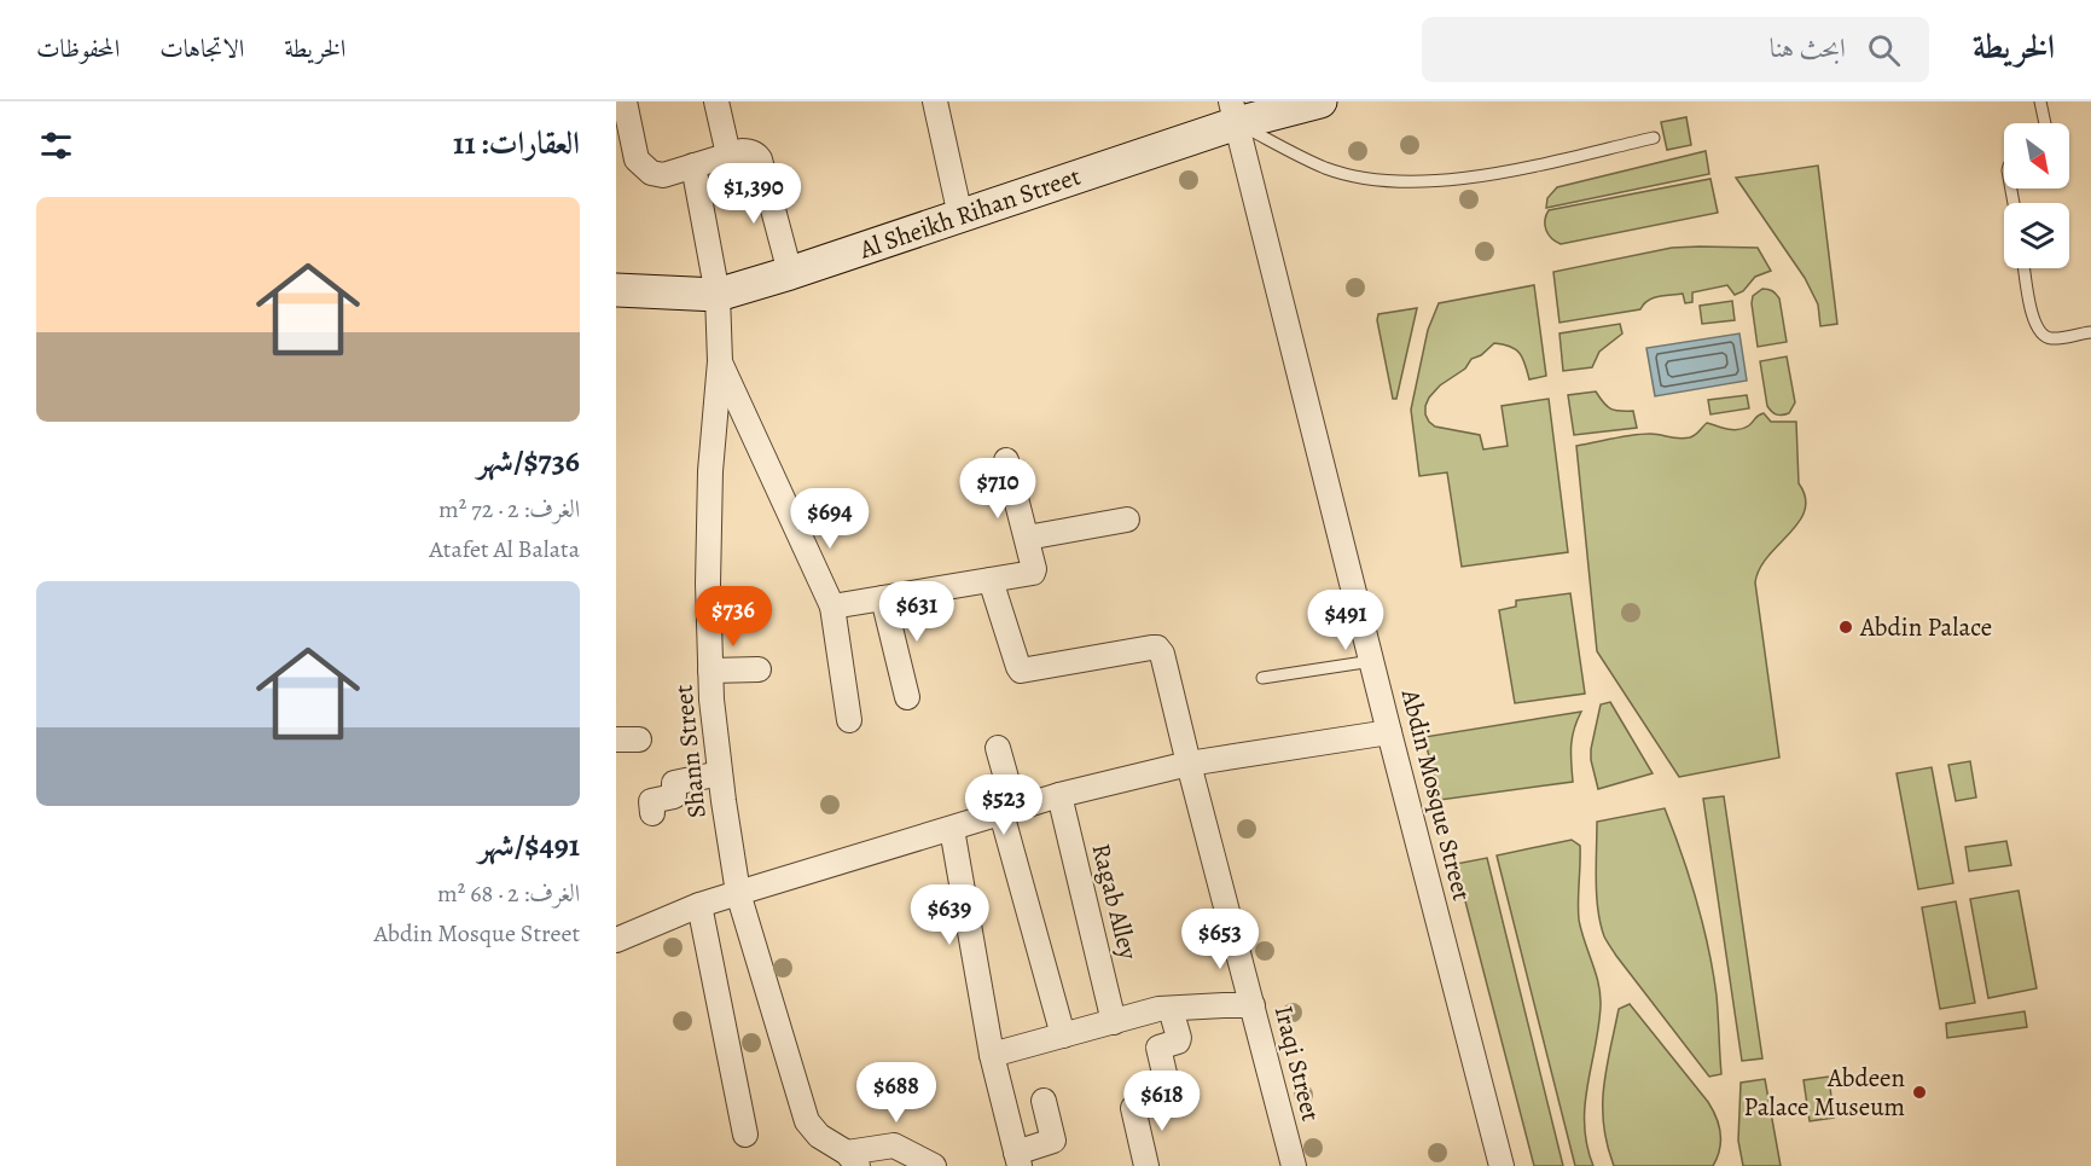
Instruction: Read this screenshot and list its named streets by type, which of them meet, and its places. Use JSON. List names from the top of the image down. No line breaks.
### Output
{"streets":{"main road":["Al Sheikh Rihan Street"],"street":["Shann Street","Abdin Mosque Street","Ragab Alley","Iraqi Street"]},"crossings":[["Al Sheikh Rihan Street","Shann Street"],["Al Sheikh Rihan Street","Abdin Mosque Street"]],"places":["Abdin Palace","Abdeen Palace Museum"],"north":"bottom right","page":{"header":"الخريطة","search":"ابحث هنا","nav":["الخريطة","الاتجاهات","المحفوظات"],"heading":"العقارات: 11","price":["$1,390","$710","$694","$631","$736","$491","$523","$639","$653","$688","$618"],"list":[{"name":"$736/شهر","note":"الغرف: 2 · 72 m² · Atafet Al Balata"},{"name":"$491/شهر","note":"الغرف: 2 · 68 m² · Abdin Mosque Street"}]}}
